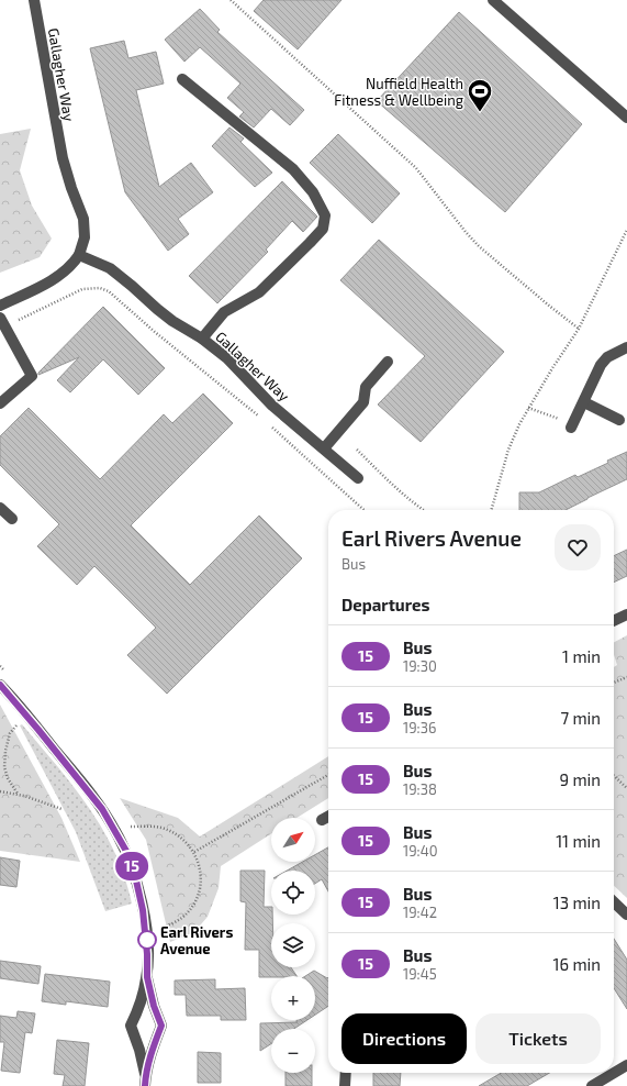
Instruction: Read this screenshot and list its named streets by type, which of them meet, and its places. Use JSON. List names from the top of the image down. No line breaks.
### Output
{"streets":{"street":["Gallagher Way"]},"places":{"sports":["Nuffield Health Fitness & Wellbeing"],"other":["Earl Rivers Avenue"]},"lines":["bus line 15"],"north":"top right","page":{"on_map":"15","heading":[["Earl Rivers Avenue","Bus"],"Departures"],"list":[{"mark":"15","name":"Bus","note":"19:30","value":"1 min"},{"mark":"15","name":"Bus","note":"19:36","value":"7 min"},{"mark":"15","name":"Bus","note":"19:38","value":"9 min"},{"mark":"15","name":"Bus","note":"19:40","value":"11 min"},{"mark":"15","name":"Bus","note":"19:42","value":"13 min"},{"mark":"15","name":"Bus","note":"19:45","value":"16 min"}],"map_buttons":["+","−"],"buttons":["Directions","Tickets"]}}
